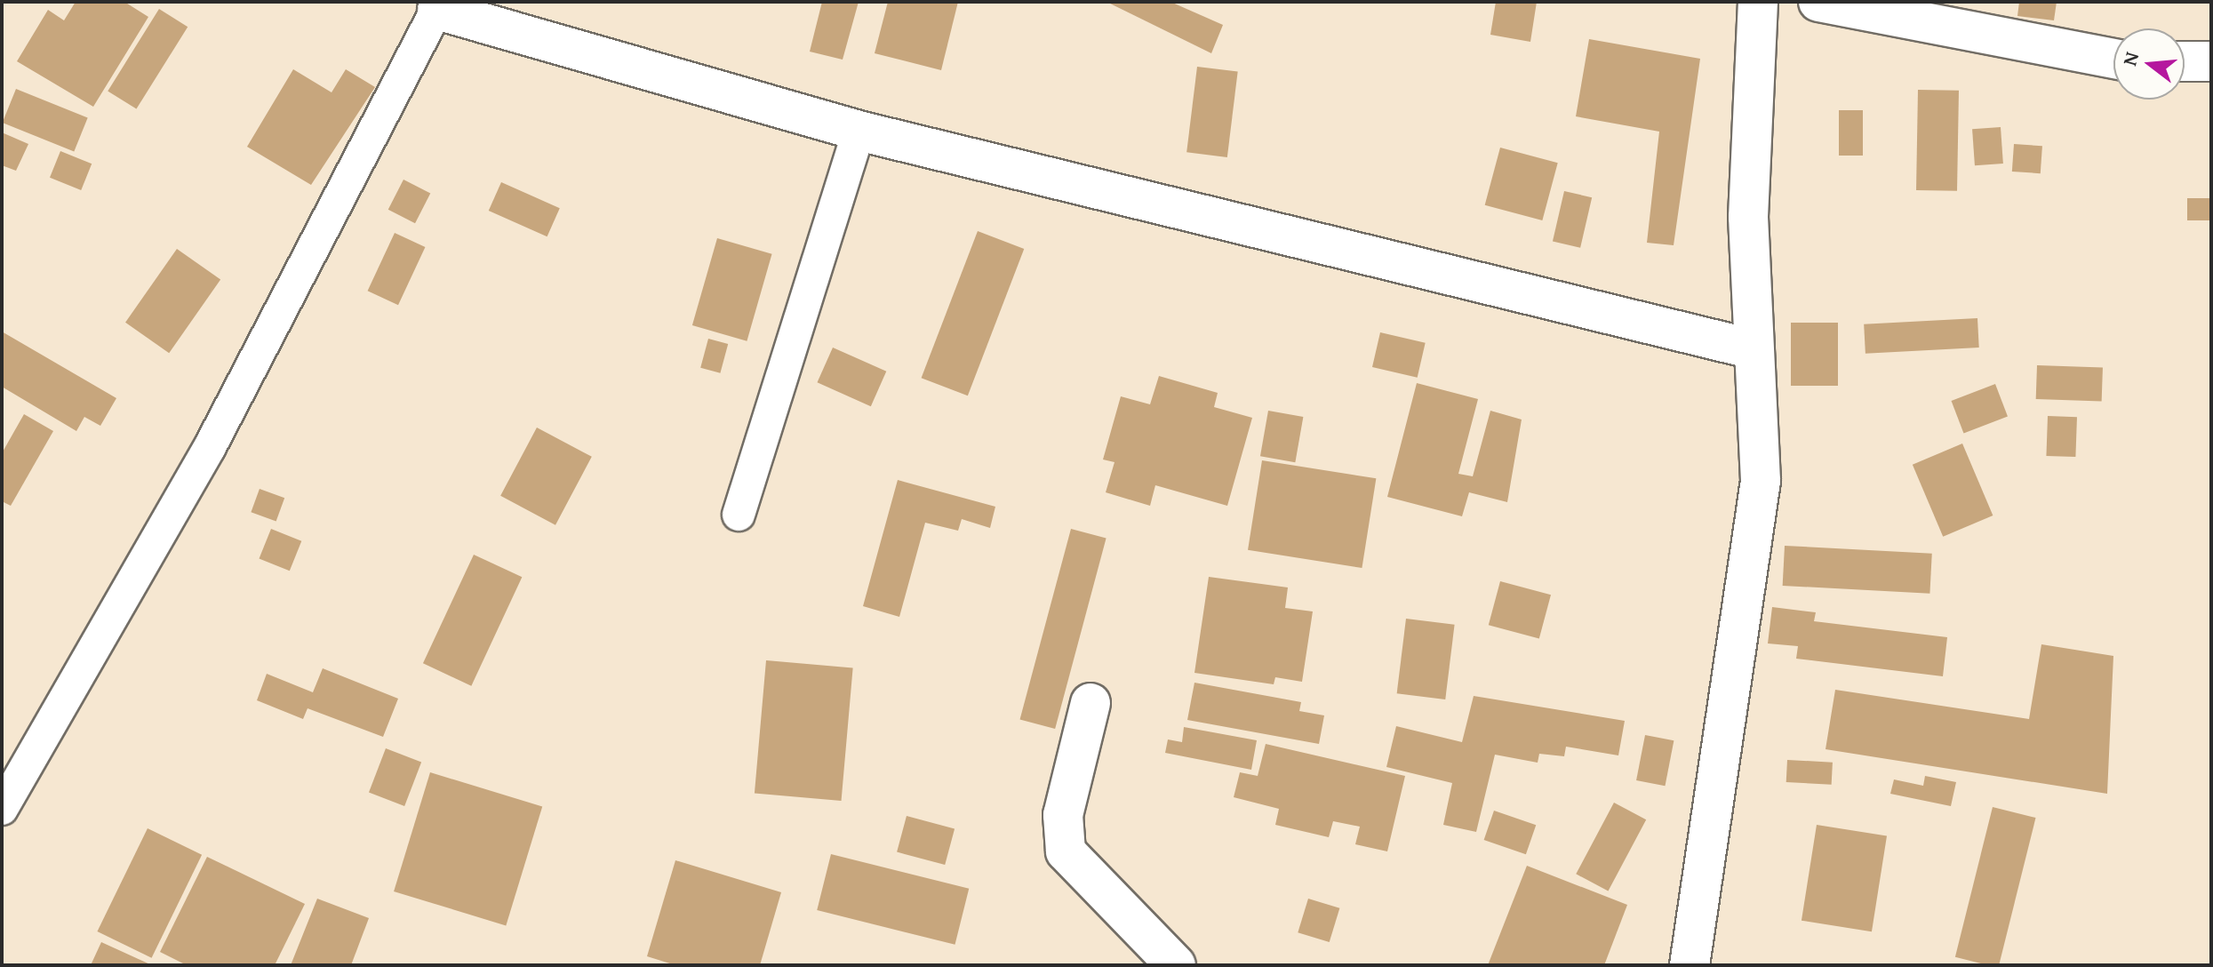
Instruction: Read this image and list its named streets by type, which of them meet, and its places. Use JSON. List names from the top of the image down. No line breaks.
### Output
{"north":"left"}
